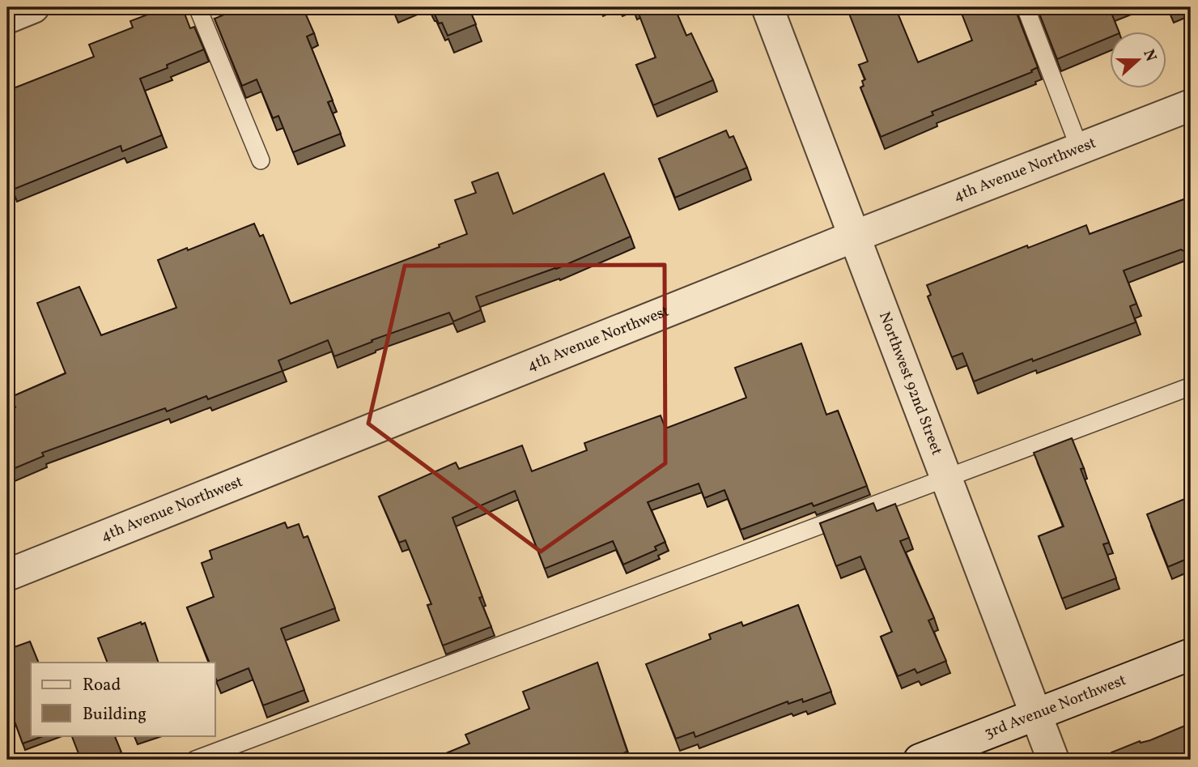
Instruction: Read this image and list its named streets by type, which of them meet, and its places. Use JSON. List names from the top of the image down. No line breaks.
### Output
{"streets":{"street":["4th Avenue Northwest","Northwest 92nd Street","3rd Avenue Northwest"]},"crossings":[["4th Avenue Northwest","Northwest 92nd Street"],["Northwest 92nd Street","3rd Avenue Northwest"]],"legend":["Road","Building"],"north":"right"}
